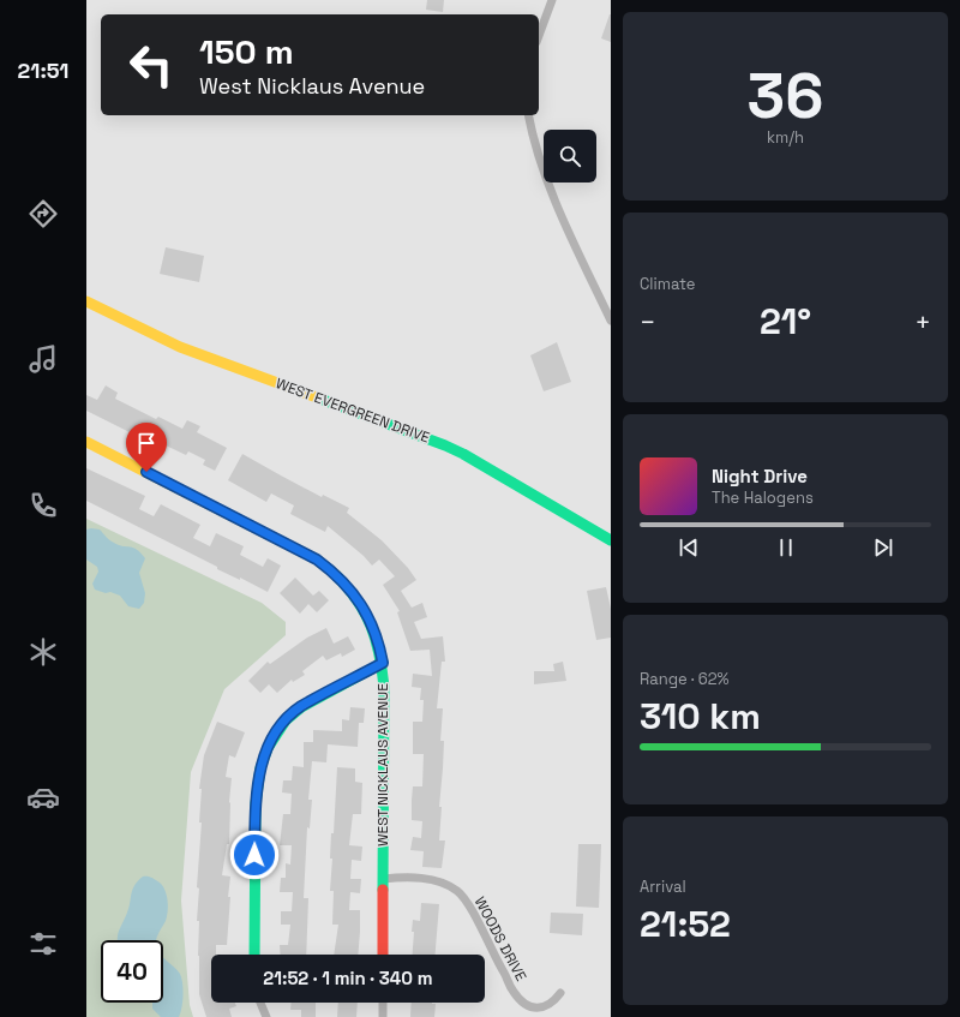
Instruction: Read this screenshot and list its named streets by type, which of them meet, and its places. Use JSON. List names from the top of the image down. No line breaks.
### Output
{"streets":{"street":["WEST EVERGREEN DRIVE","WEST NICKLAUS AVENUE","WOODS DRIVE"]},"crossings":[["WEST NICKLAUS AVENUE","WOODS DRIVE"]],"page":{"tabs":"21:51","tile":[["36","km/h"],"Climate",["Range · 62%","310 km"],["Arrival","21:52"]],"turn":["150 m","West Nicklaus Avenue"],"heat":["−","21°","+"],"song":["Night Drive","The Halogens"],"limit":"40","trip":"21:52 · 1 min · 340 m"}}
